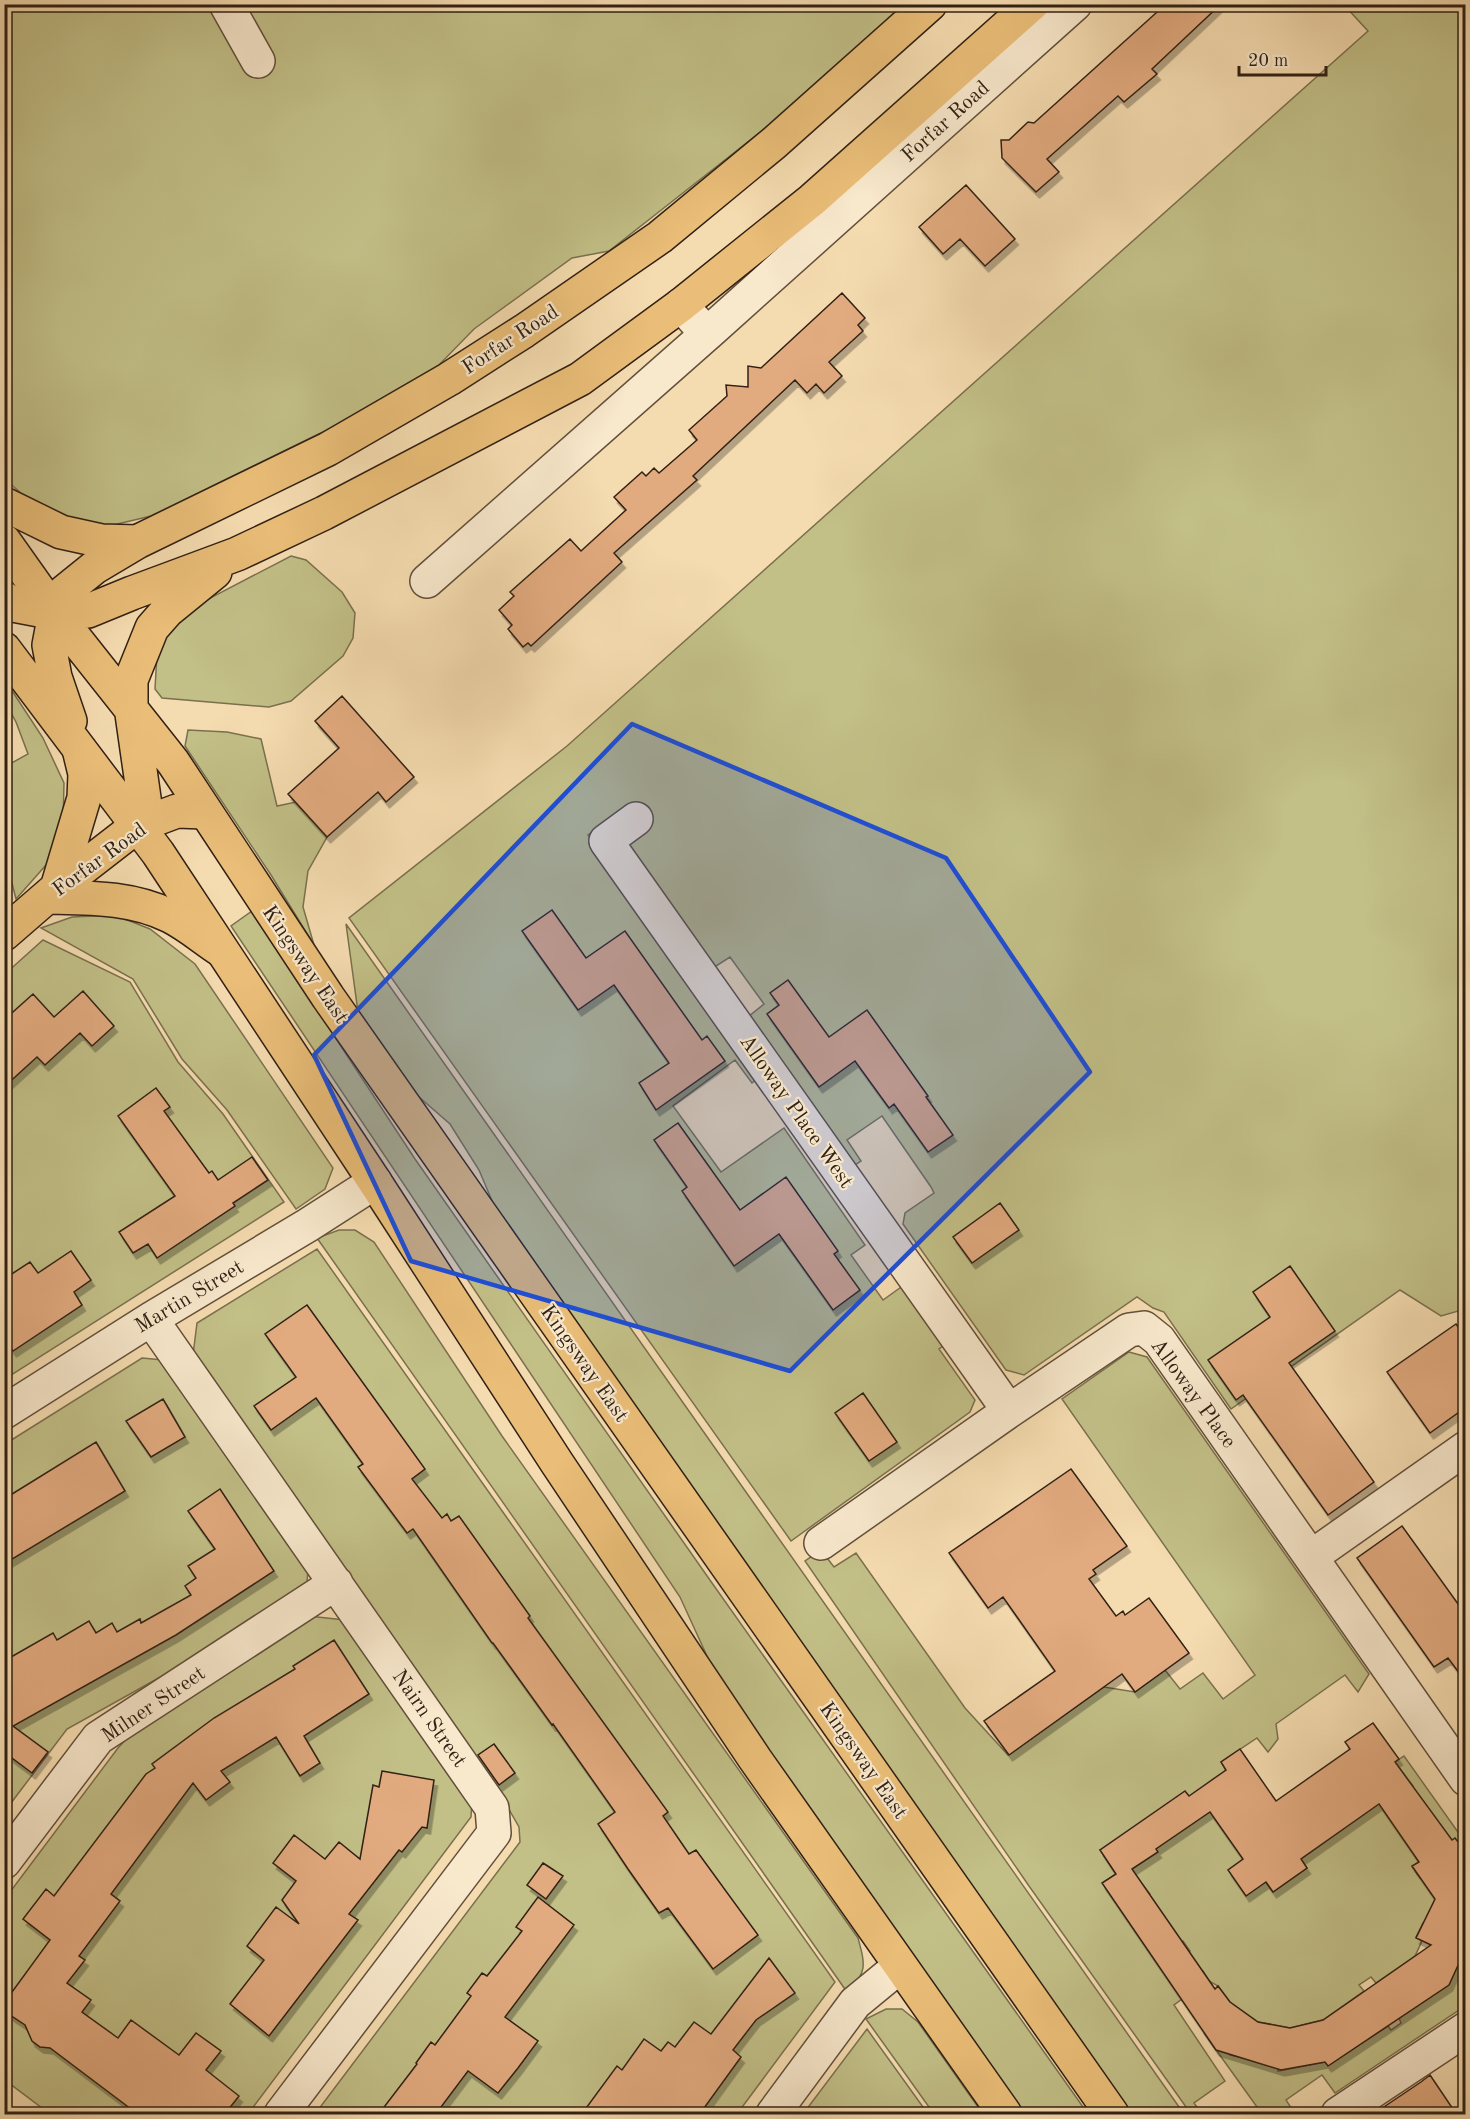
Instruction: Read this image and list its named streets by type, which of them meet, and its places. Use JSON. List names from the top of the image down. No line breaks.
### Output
{"streets":{"main road":["Forfar Road","Kingsway East"],"street":["Alloway Place West","Martin Street","Alloway Place","Milner Street","Nairn Street"]},"crossings":[["Forfar Road","Kingsway East"],["Alloway Place West","Alloway Place"],["Martin Street","Nairn Street"],["Milner Street","Nairn Street"]],"scale_bar":"20 m"}
